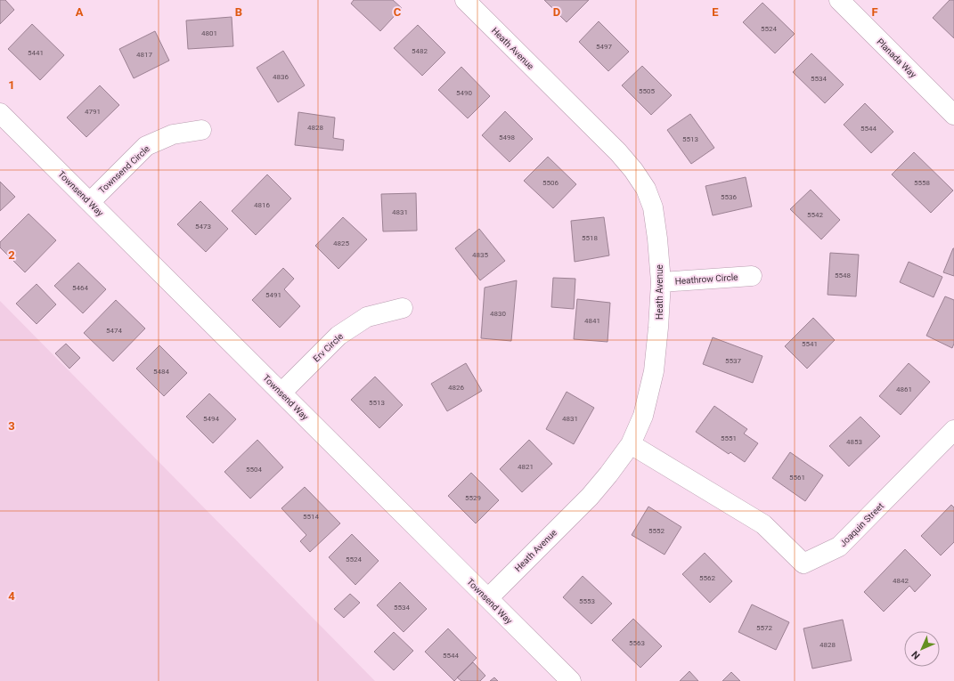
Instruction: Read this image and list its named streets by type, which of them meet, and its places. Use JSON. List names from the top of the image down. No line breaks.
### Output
{"streets":{"street":["Heath Avenue","Planada Way","Townsend Circle","Townsend Way","Heathrow Circle","Erv Circle","Joaquin Street"]},"crossings":[["Heath Avenue","Townsend Way"],["Heath Avenue","Heathrow Circle"],["Heath Avenue","Joaquin Street"],["Townsend Circle","Townsend Way"],["Townsend Way","Erv Circle"]],"house_numbers":["5524","4801","5497","5482","5441","4817","4836","5534","5505","5490","4791","4828","5544","5498","5513","5506","5558","5536","4816","4831","5542","5473","5518","4825","4835","5548","5464","5491","4830","4841","5474","5541","5537","5484","4826","4861","5513","5494","4831","5551","4853","4821","5504","5561","5529","5514","5552","5524","5562","4842","5553","5534","5572","5563","4828","5544"],"north":"bottom left","grid":{"columns":["A","B","C","D","E","F"],"rows":["1","2","3","4"]}}
